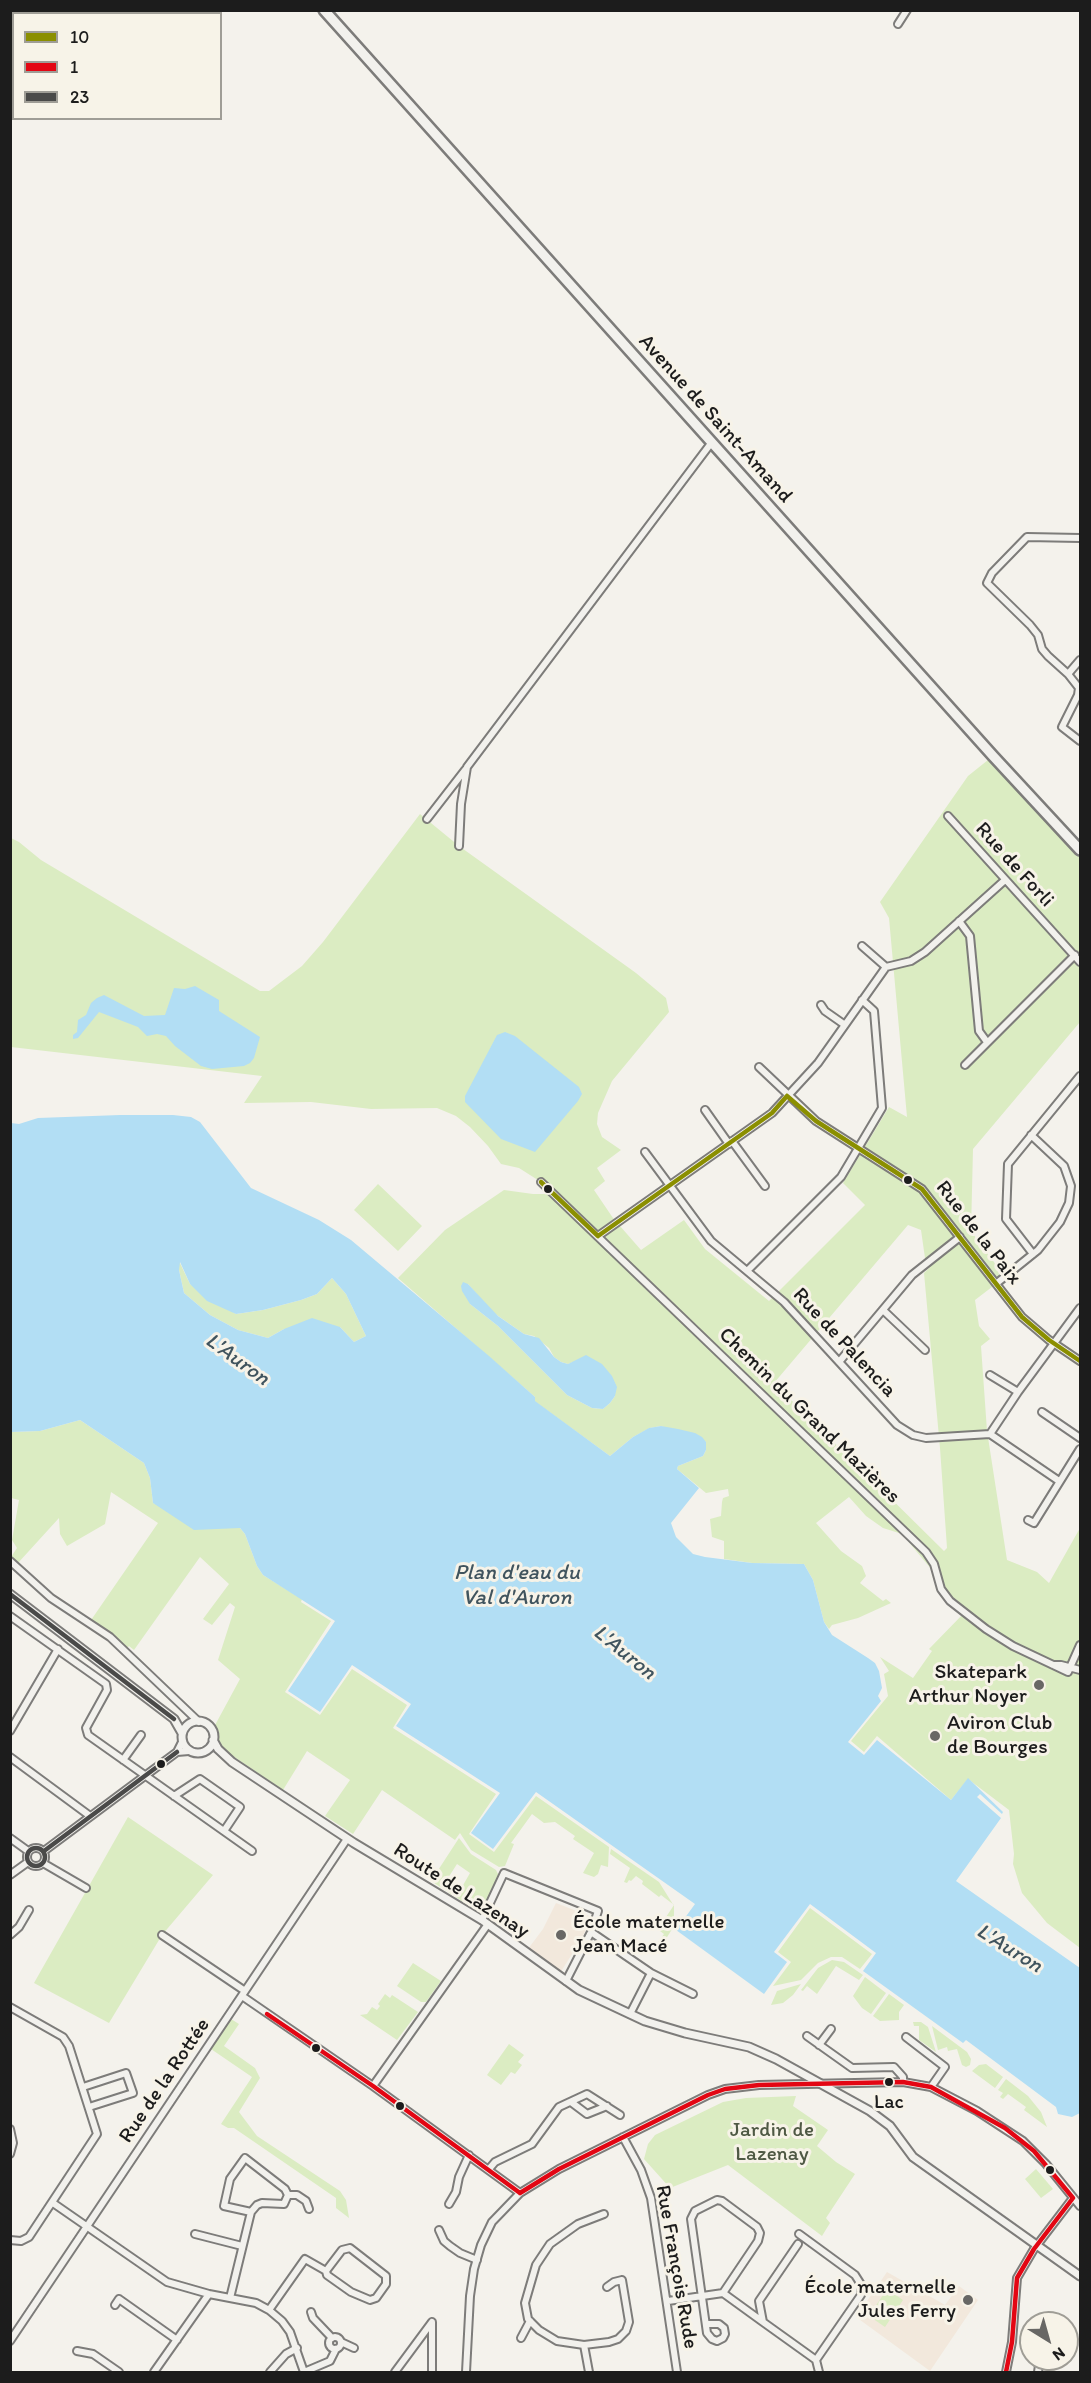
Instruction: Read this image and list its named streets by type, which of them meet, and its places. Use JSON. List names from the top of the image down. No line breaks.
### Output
{"streets":{"main road":["Avenue de Saint-Amand"],"street":["Rue de Forli","Rue de la Paix","Rue de Palencia","Chemin du Grand Mazières","Route de Lazenay","Rue de la Rottée","Rue François Rude"]},"crossings":[["Route de Lazenay","Rue de la Rottée"]],"water":["L'Auron","Plan d'eau du Val d'Auron"],"parks":["Jardin de Lazenay"],"places":["Skatepark Arthur Noyer","Aviron Club de Bourges","École maternelle Jean Macé","Lac","École maternelle Jules Ferry"],"lines":["transit line 10","transit line 23","transit line 1"],"legend":["10","1","23"],"north":"bottom right"}
